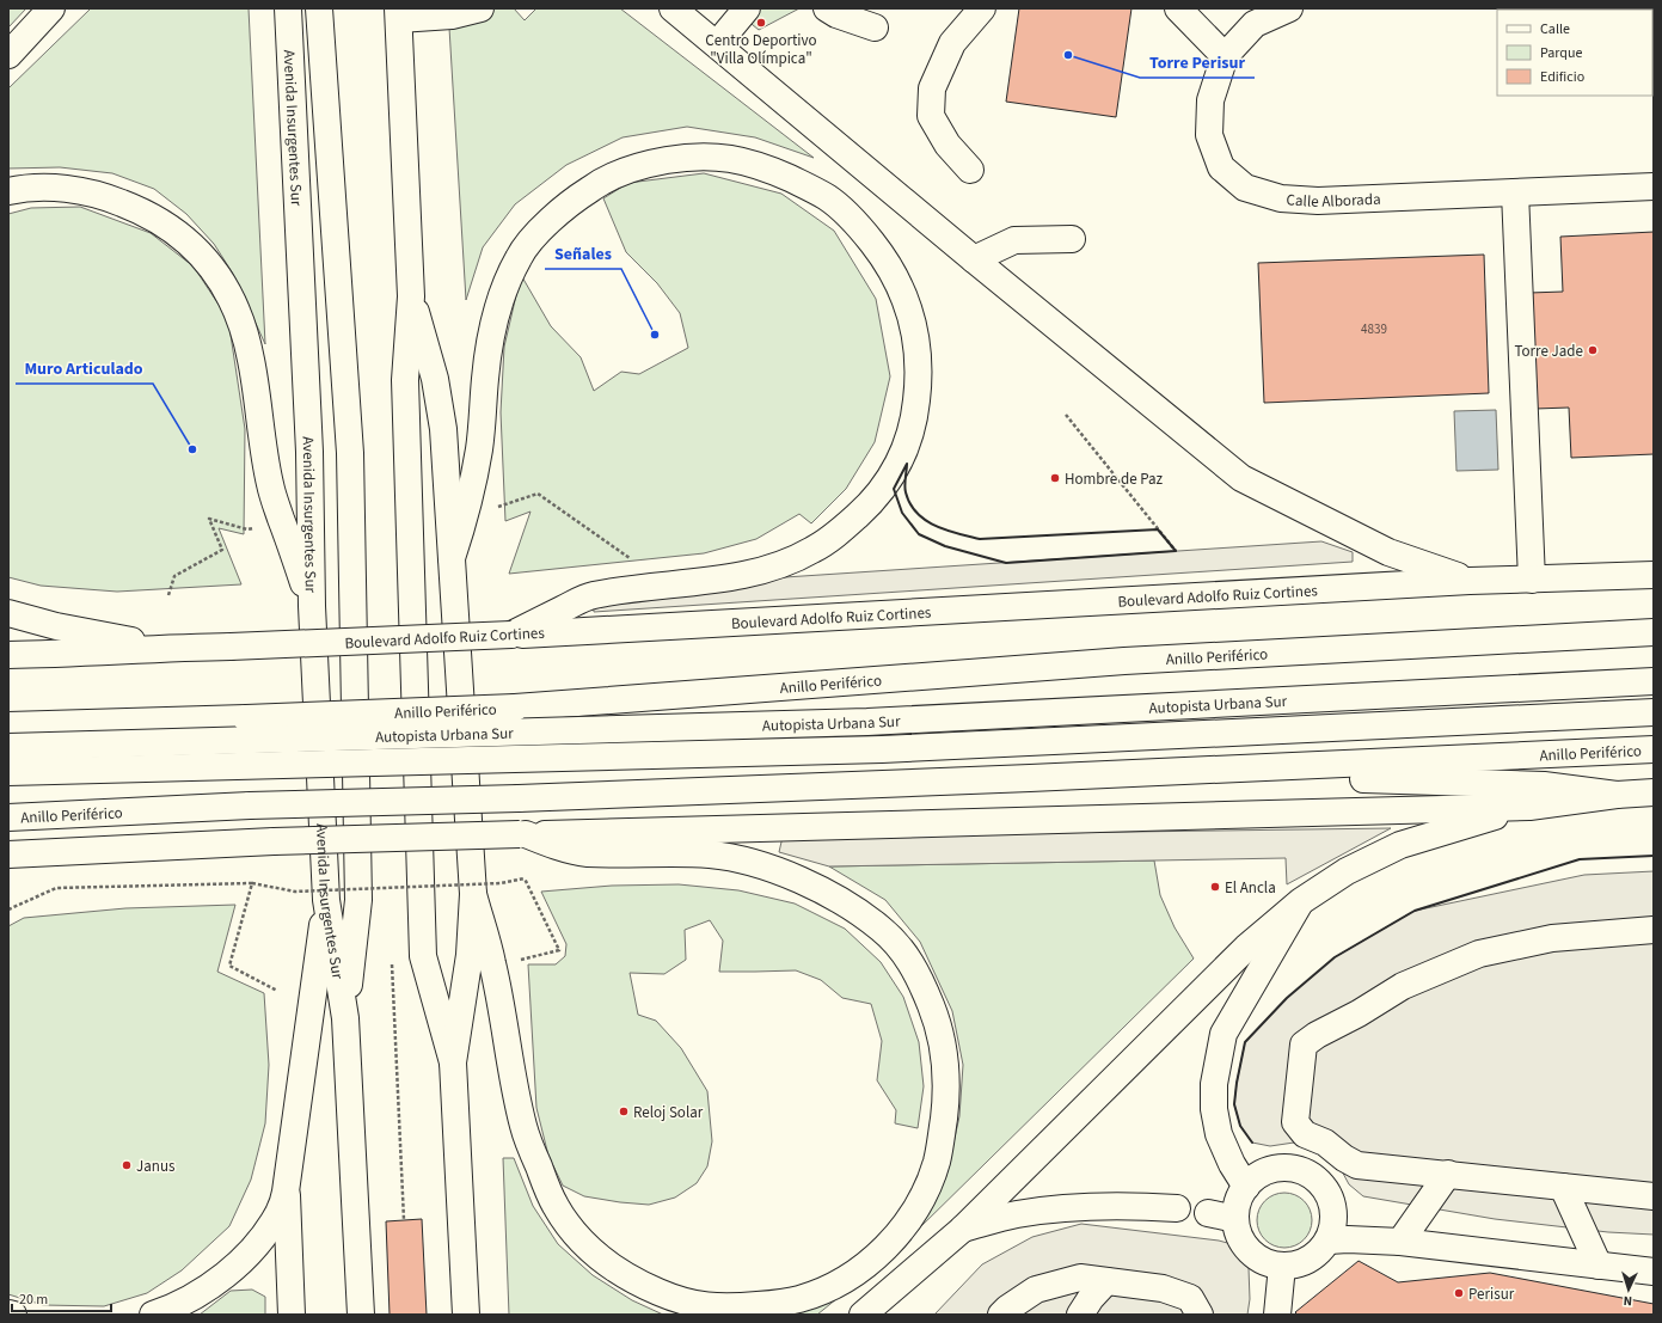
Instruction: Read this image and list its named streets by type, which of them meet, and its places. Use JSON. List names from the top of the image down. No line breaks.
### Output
{"streets":{"main road":["Avenida Insurgentes Sur","Calle Alborada","Boulevard Adolfo Ruiz Cortines","Anillo Periférico","Autopista Urbana Sur"]},"places":["Centro Deportivo \"Villa Olímpica\"","Torre Perisur","Señales","Torre Jade","Muro Articulado","Hombre de Paz","El Ancla","Reloj Solar","Janus","Perisur"],"house_numbers":["4839"],"legend":["Calle","Parque","Edificio"],"scale_bar":"20 m","north":"bottom"}
